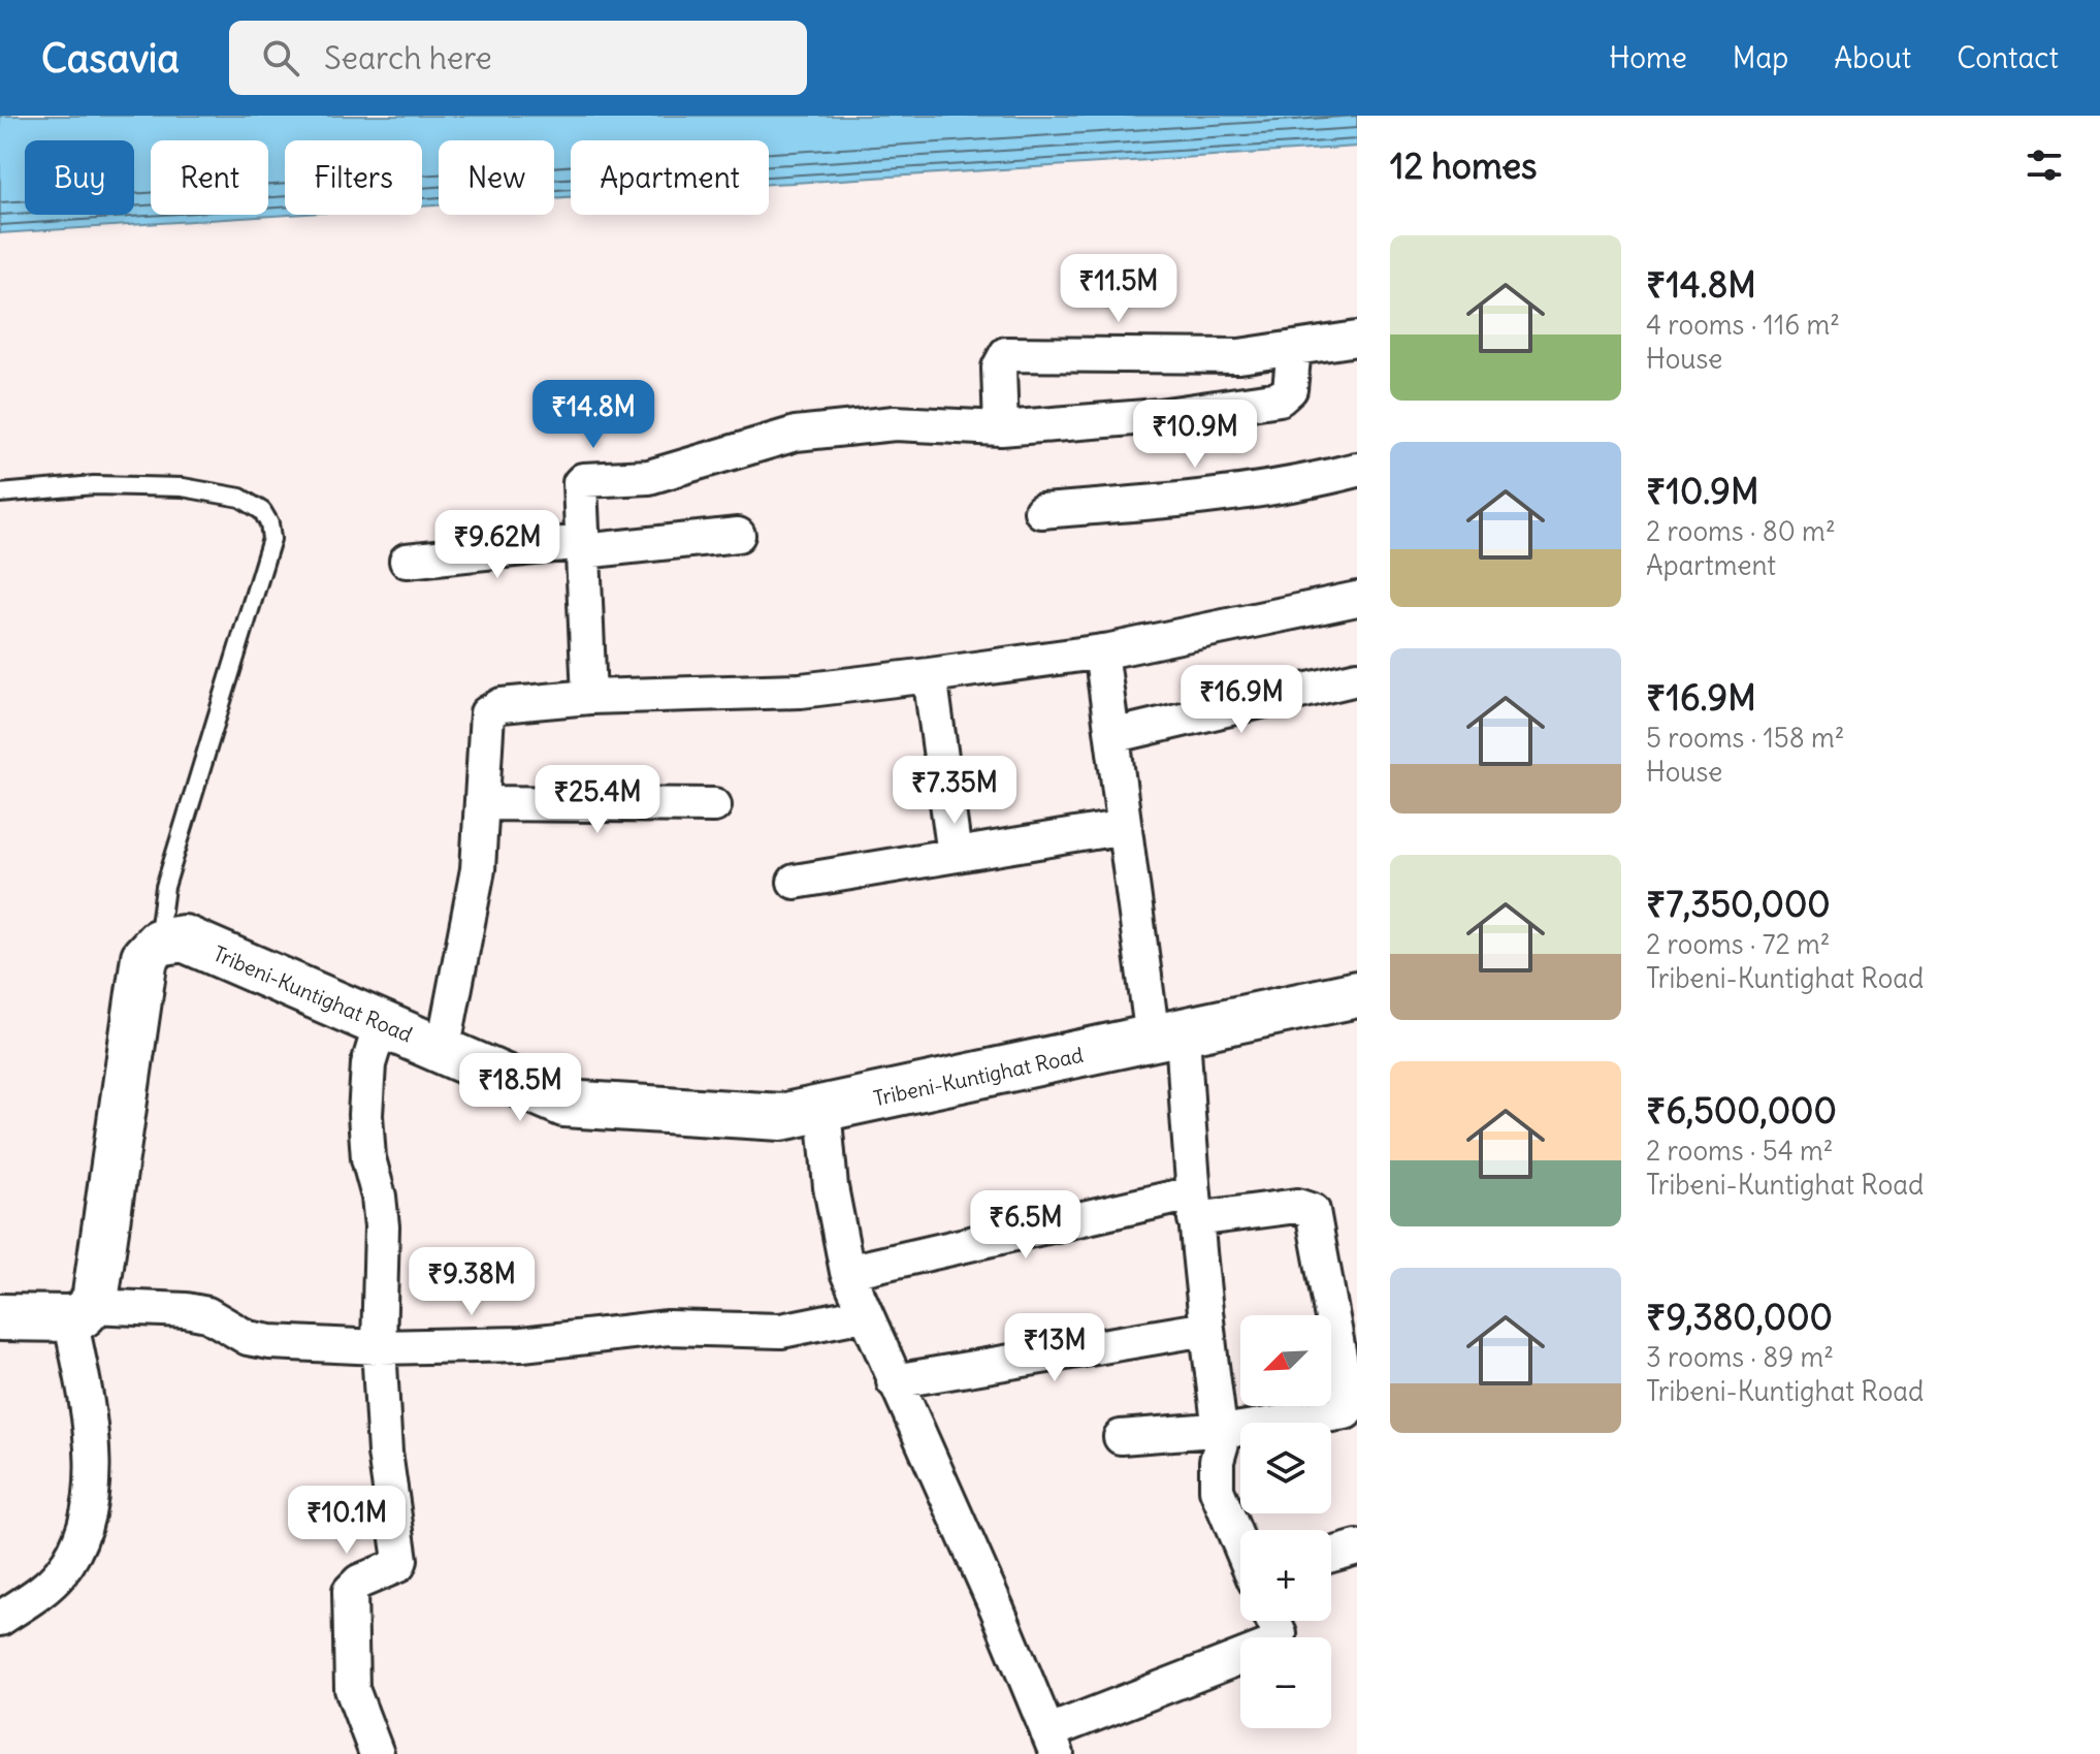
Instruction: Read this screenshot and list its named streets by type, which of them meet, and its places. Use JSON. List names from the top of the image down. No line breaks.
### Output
{"streets":{"main road":["Tribeni-Kuntighat Road"]},"north":"bottom left","page":{"header":"Casavia","search":"Search here","nav":["Home","Map","About","Contact"],"heading":"12 homes","chip":["Buy","Rent","Filters","New","Apartment"],"list":[{"name":"₹14.8M","note":"4 rooms · 116 m² · House"},{"name":"₹10.9M","note":"2 rooms · 80 m² · Apartment"},{"name":"₹16.9M","note":"5 rooms · 158 m² · House"},{"name":"₹7,350,000","note":"2 rooms · 72 m² · Tribeni-Kuntighat Road"},{"name":"₹6,500,000","note":"2 rooms · 54 m² · Tribeni-Kuntighat Road"},{"name":"₹9,380,000","note":"3 rooms · 89 m² · Tribeni-Kuntighat Road"}],"price":["₹11.5M","₹14.8M","₹10.9M","₹9.62M","₹16.9M","₹7.35M","₹25.4M","₹18.5M","₹6.5M","₹9.38M","₹13M","₹10.1M"],"map_buttons":["+","−"]}}
